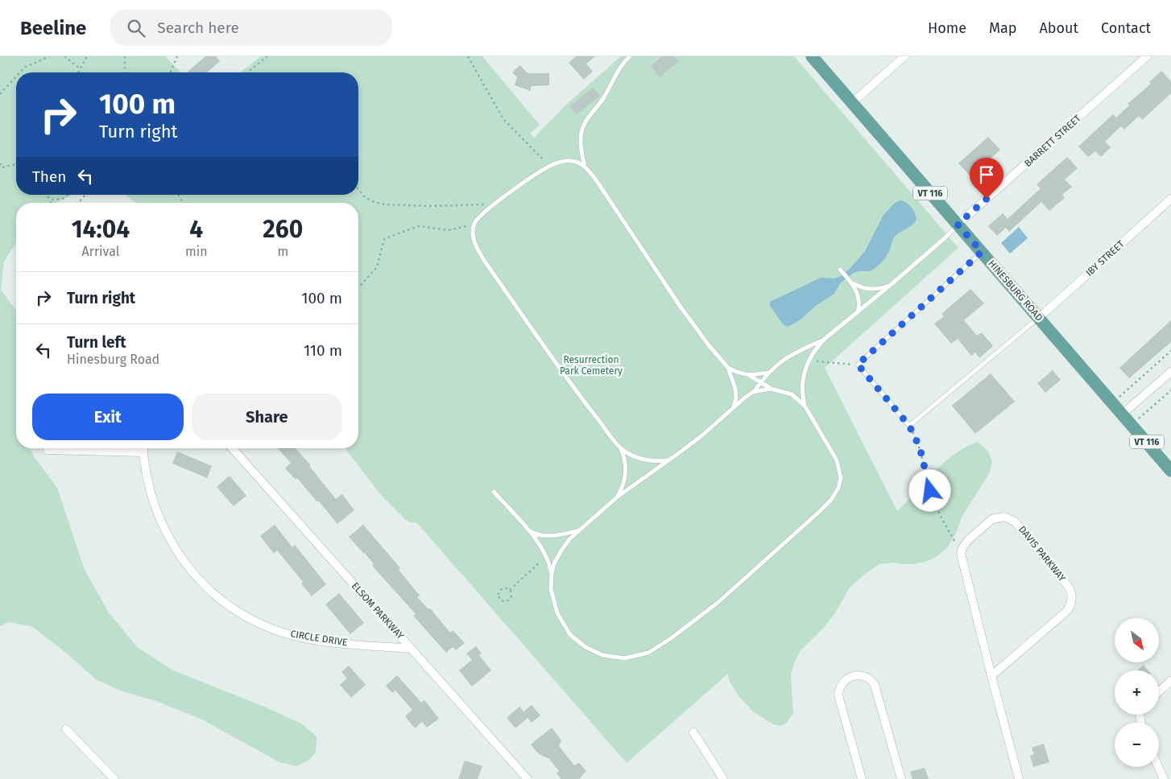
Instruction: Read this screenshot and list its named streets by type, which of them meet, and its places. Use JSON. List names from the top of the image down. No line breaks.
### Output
{"streets":{"main road":["VT 116","HINESBURG ROAD"],"street":["BARRETT STREET","IBY STREET","DAVIS PARKWAY","ELSOM PARKWAY","CIRCLE DRIVE"]},"crossings":[["BARRETT STREET","HINESBURG ROAD"],["IBY STREET","HINESBURG ROAD"],["ELSOM PARKWAY","CIRCLE DRIVE"]],"parks":["Resurrection Park Cemetery"],"north":"bottom right","page":{"header":"Beeline","search":"Search here","nav":["Home","Map","About","Contact"],"turn":["100 m","Turn right"],"then":"Then","eta":["14:04","Arrival","4","min","260","m"],"list":[{"name":"Turn right","value":"100 m"},{"name":"Turn left","note":"Hinesburg Road","value":"110 m"}],"buttons":["Exit","Share"],"map_buttons":["+","−"]}}
